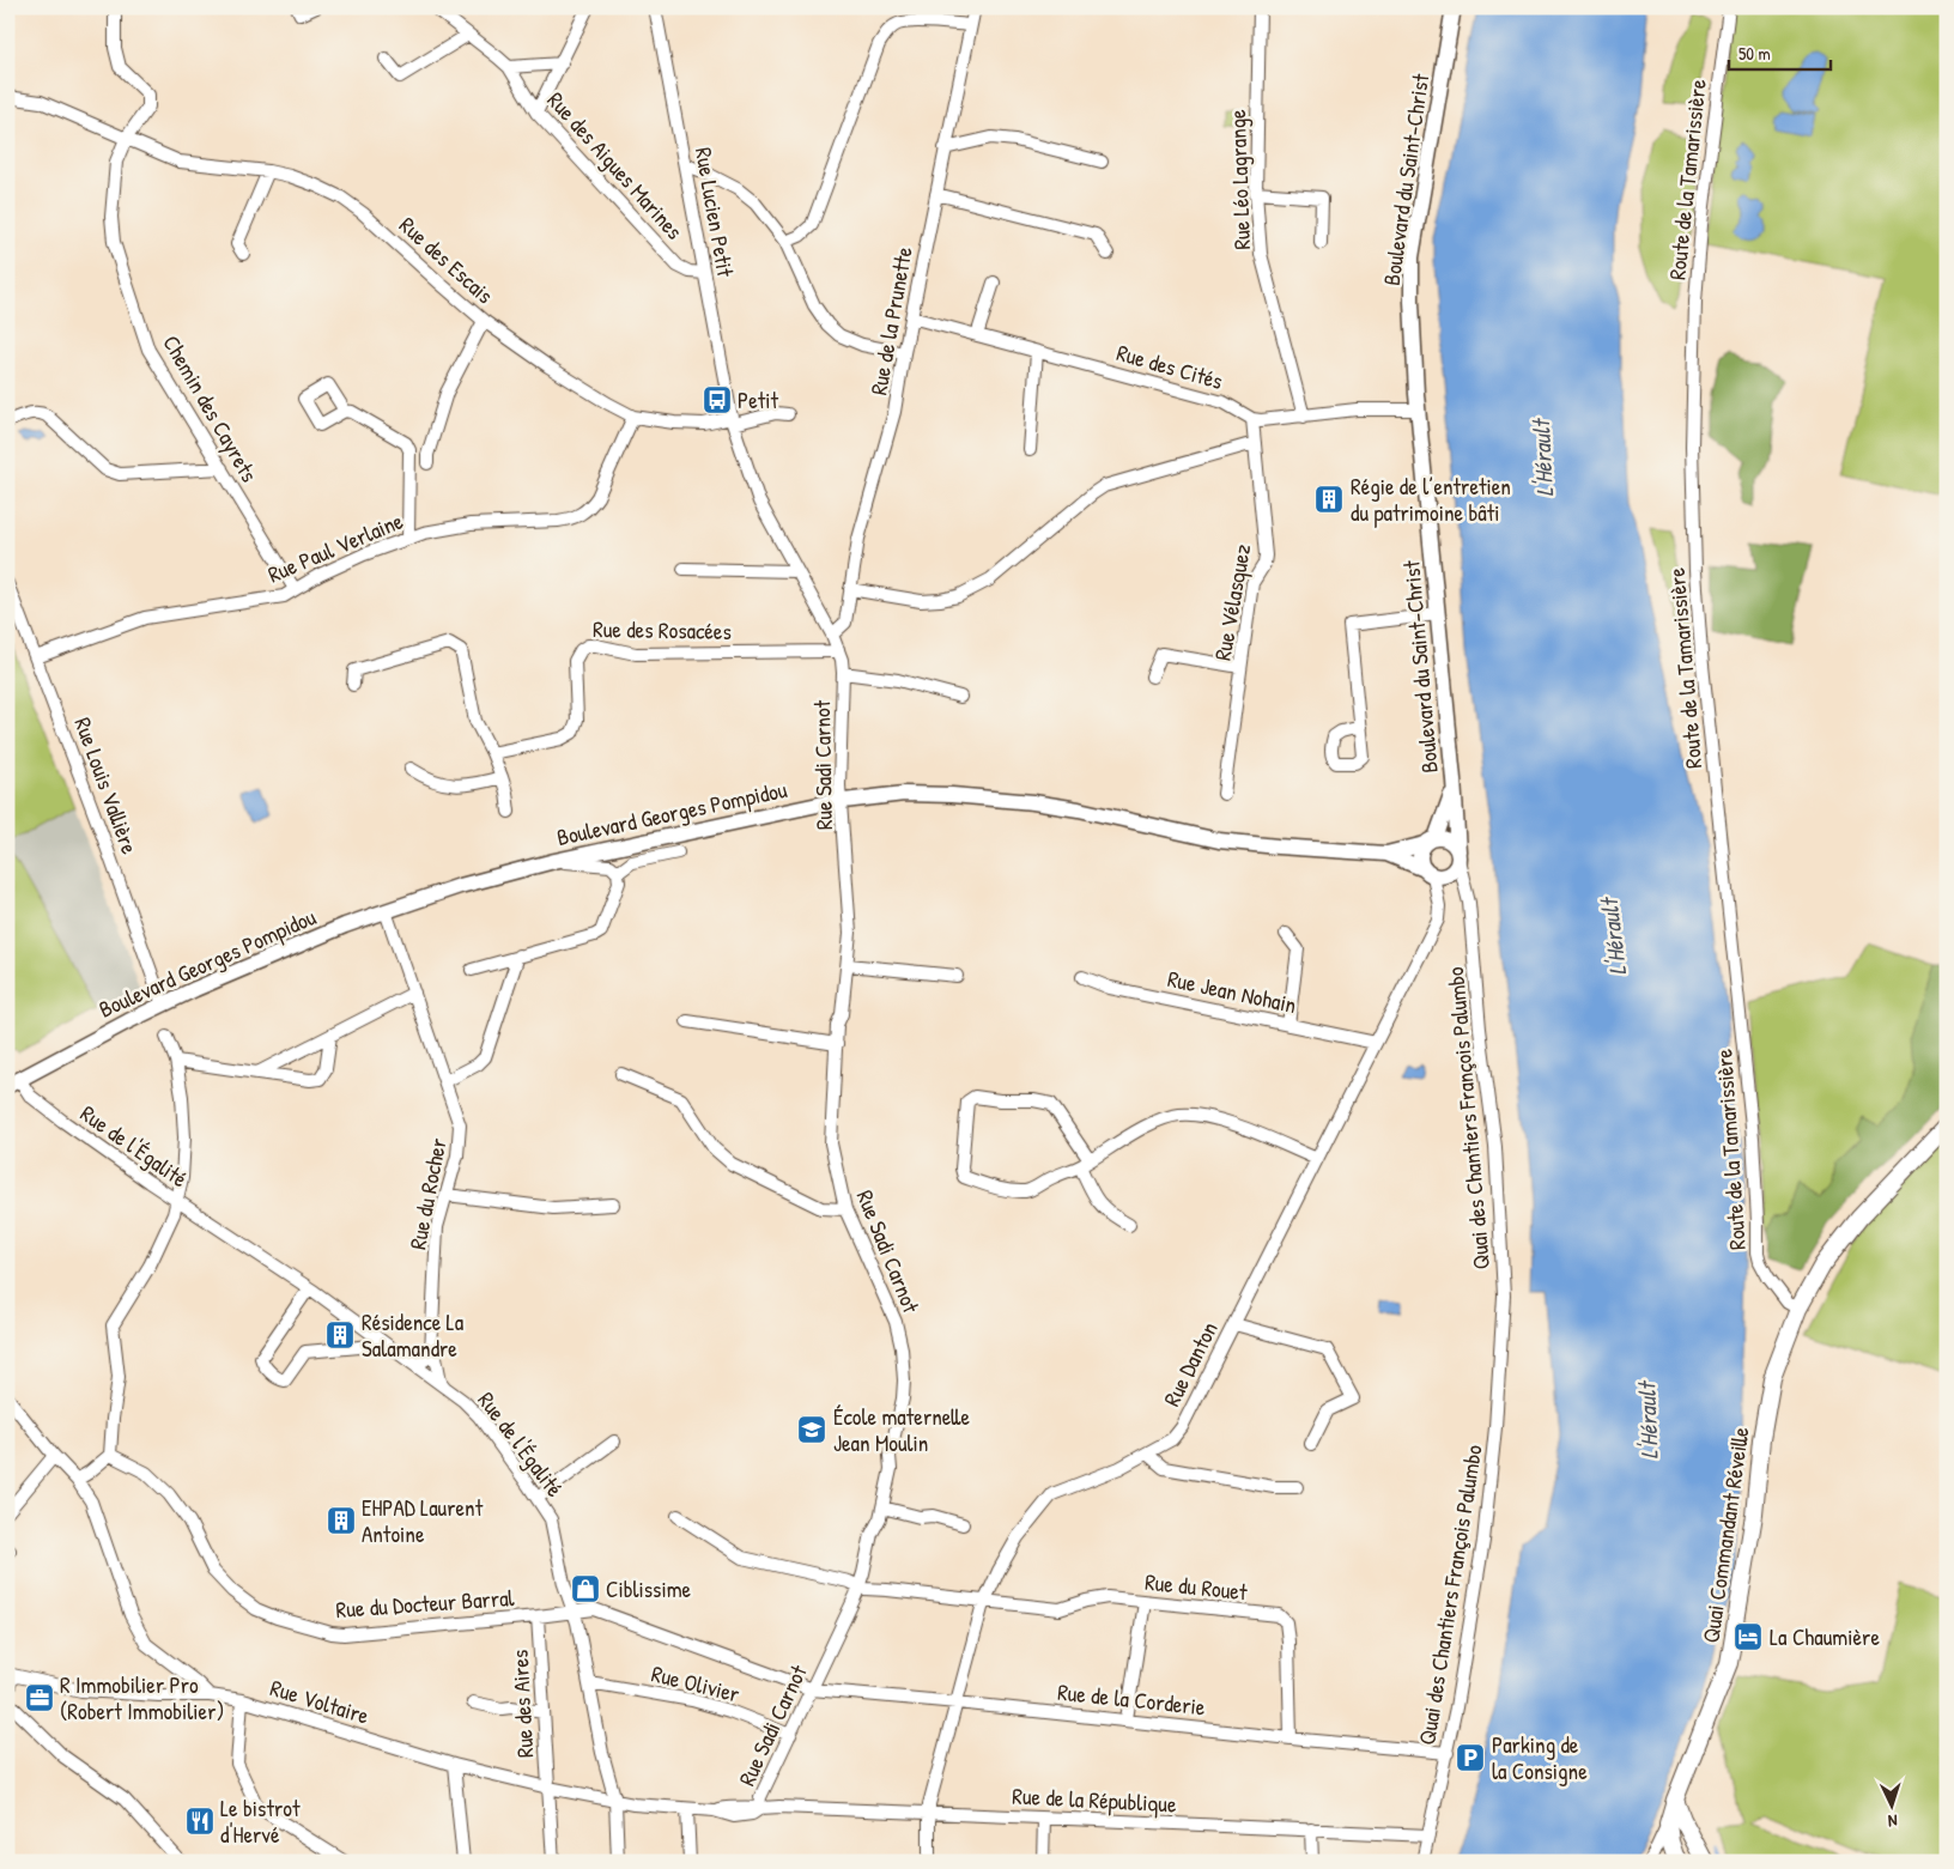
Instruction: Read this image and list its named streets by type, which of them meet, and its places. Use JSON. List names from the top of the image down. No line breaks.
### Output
{"streets":{"main road":["Quai Commandant Réveille"],"street":["Rue des Aigues Marines","Rue Léo Lagrange","Boulevard du Saint-Christ","Route de la Tamarissière","Rue Lucien Petit","Rue des Escais","Rue de la Prunette","Rue des Cités","Chemin des Cayrets","Rue Paul Verlaine","Rue Vélasquez","Rue des Rosacées","Rue Sadi Carnot","Rue Louis Vallière","Boulevard Georges Pompidou","Rue Jean Nohain","Quai des Chantiers François Palumbo","Rue de l'Égalité","Rue du Rocher","Rue Danton","Rue du Rouet","Rue du Docteur Barral","Rue Olivier","Rue de la Corderie","Rue Voltaire","Rue des Aires","Rue de la République"]},"crossings":[["Rue des Aigues Marines","Rue Lucien Petit"],["Boulevard du Saint-Christ","Boulevard Georges Pompidou"],["Boulevard du Saint-Christ","Quai des Chantiers François Palumbo"],["Boulevard du Saint-Christ","Rue Danton"],["Route de la Tamarissière","Quai Commandant Réveille"],["Rue Lucien Petit","Rue des Escais"],["Rue Lucien Petit","Rue de la Prunette"],["Rue Lucien Petit","Rue des Rosacées"],["Rue Lucien Petit","Rue Sadi Carnot"],["Rue des Escais","Chemin des Cayrets"],["Rue des Escais","Rue Paul Verlaine"],["Rue de la Prunette","Rue des Cités"],["Rue des Cités","Rue Vélasquez"],["Chemin des Cayrets","Rue Paul Verlaine"],["Rue Paul Verlaine","Rue Louis Vallière"],["Rue des Rosacées","Rue Sadi Carnot"],["Rue Sadi Carnot","Boulevard Georges Pompidou"],["Rue Sadi Carnot","Rue du Rouet"],["Rue Sadi Carnot","Rue du Docteur Barral"],["Rue Sadi Carnot","Rue Olivier"],["Rue Sadi Carnot","Rue de la Corderie"],["Rue Sadi Carnot","Rue de la République"],["Rue Louis Vallière","Boulevard Georges Pompidou"],["Boulevard Georges Pompidou","Quai des Chantiers François Palumbo"],["Boulevard Georges Pompidou","Rue de l'Égalité"],["Boulevard Georges Pompidou","Rue du Rocher"],["Boulevard Georges Pompidou","Rue Danton"],["Rue Jean Nohain","Rue Danton"],["Quai des Chantiers François Palumbo","Rue Danton"],["Quai des Chantiers François Palumbo","Rue de la Corderie"],["Quai des Chantiers François Palumbo","Rue de la République"],["Rue de l'Égalité","Rue du Rocher"],["Rue de l'Égalité","Rue du Docteur Barral"],["Rue de l'Égalité","Rue Olivier"],["Rue de l'Égalité","Rue Voltaire"],["Rue de l'Égalité","Rue de la République"],["Rue Danton","Rue du Rouet"],["Rue Danton","Rue de la Corderie"],["Rue Danton","Rue de la République"],["Rue du Rouet","Rue de la Corderie"],["Rue du Docteur Barral","Rue de la Corderie"],["Rue du Docteur Barral","Rue des Aires"],["Rue Voltaire","Rue des Aires"],["Rue Voltaire","Rue de la République"]],"water":["L'Hérault"],"places":{"bus stop":["Petit"],"building":["Régie de l’entretien du patrimoine bâti","Résidence La Salamandre","EHPAD Laurent Antoine"],"school or university":["École maternelle Jean Moulin"],"shop":["Ciblissime"],"hotel":["La Chaumière"],"office":["R Immobilier Pro (Robert Immobilier)"],"parking":["Parking de la Consigne"],"restaurant":["Le bistrot d'Hervé"]},"scale_bar":"50 m","north":"bottom"}
